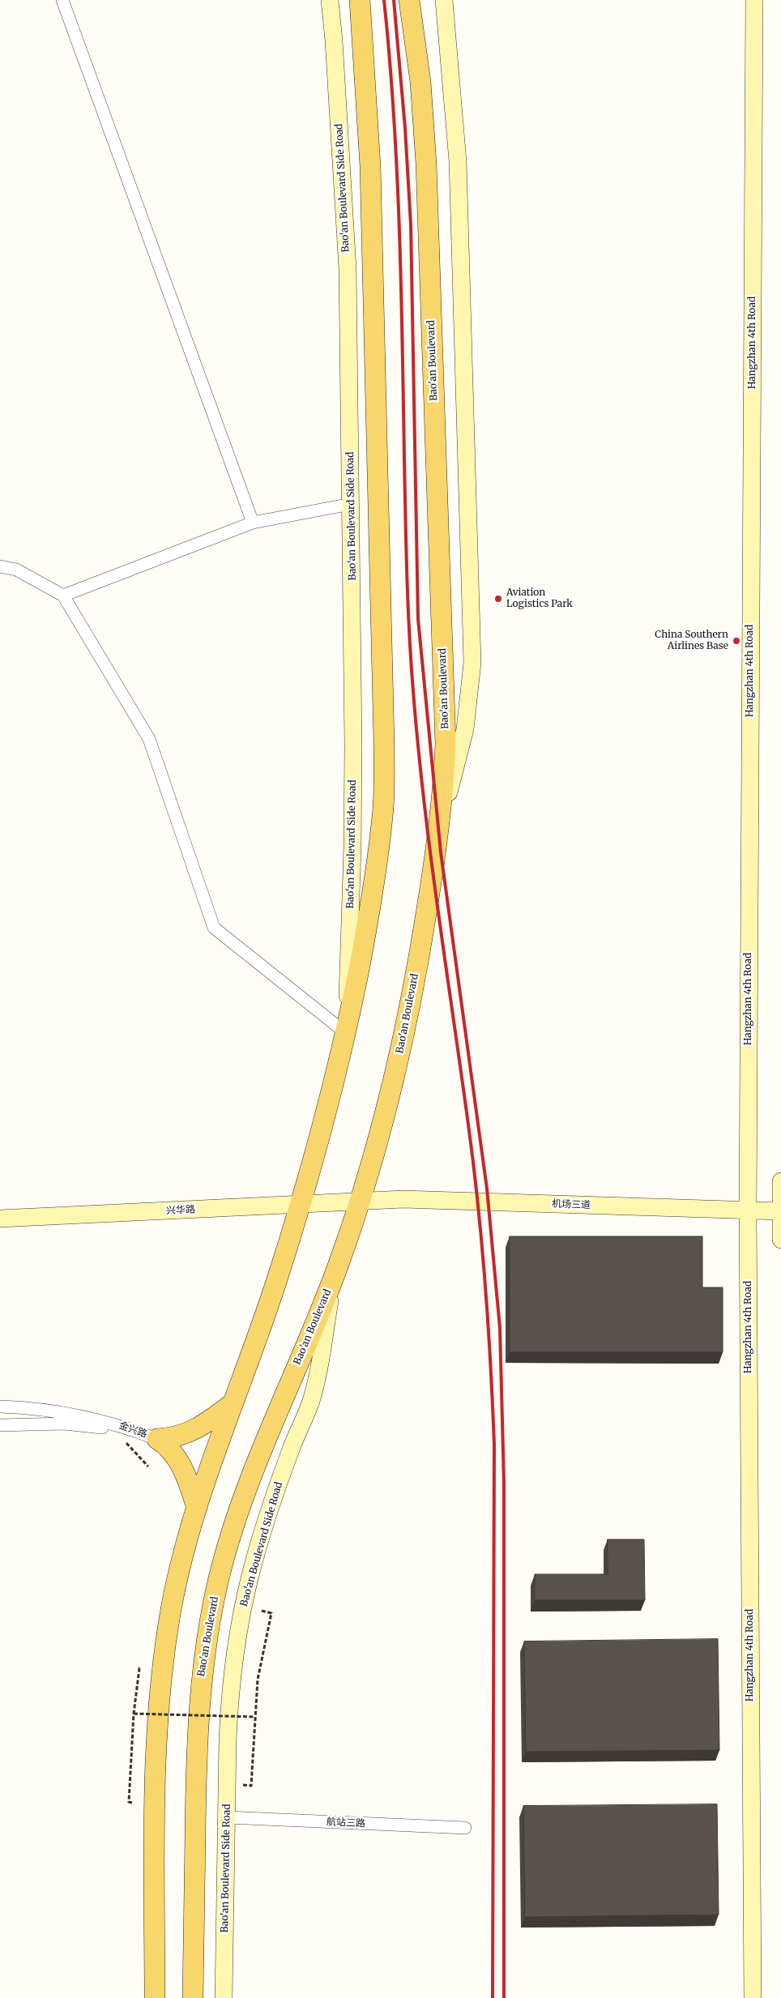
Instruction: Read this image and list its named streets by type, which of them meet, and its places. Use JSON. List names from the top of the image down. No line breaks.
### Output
{"streets":{"main road":["Bao'an Boulevard"],"street":["Bao'an Boulevard Side Road","Hangzhan 4th Road","机场三道","兴华路","金兴路","航站三路"]},"crossings":[["Bao'an Boulevard Side Road","Bao'an Boulevard"],["Bao'an Boulevard Side Road","航站三路"],["Hangzhan 4th Road","机场三道"],["Bao'an Boulevard","机场三道"],["Bao'an Boulevard","兴华路"],["机场三道","兴华路"]],"places":["Aviation Logistics Park","China Southern Airlines Base"]}
